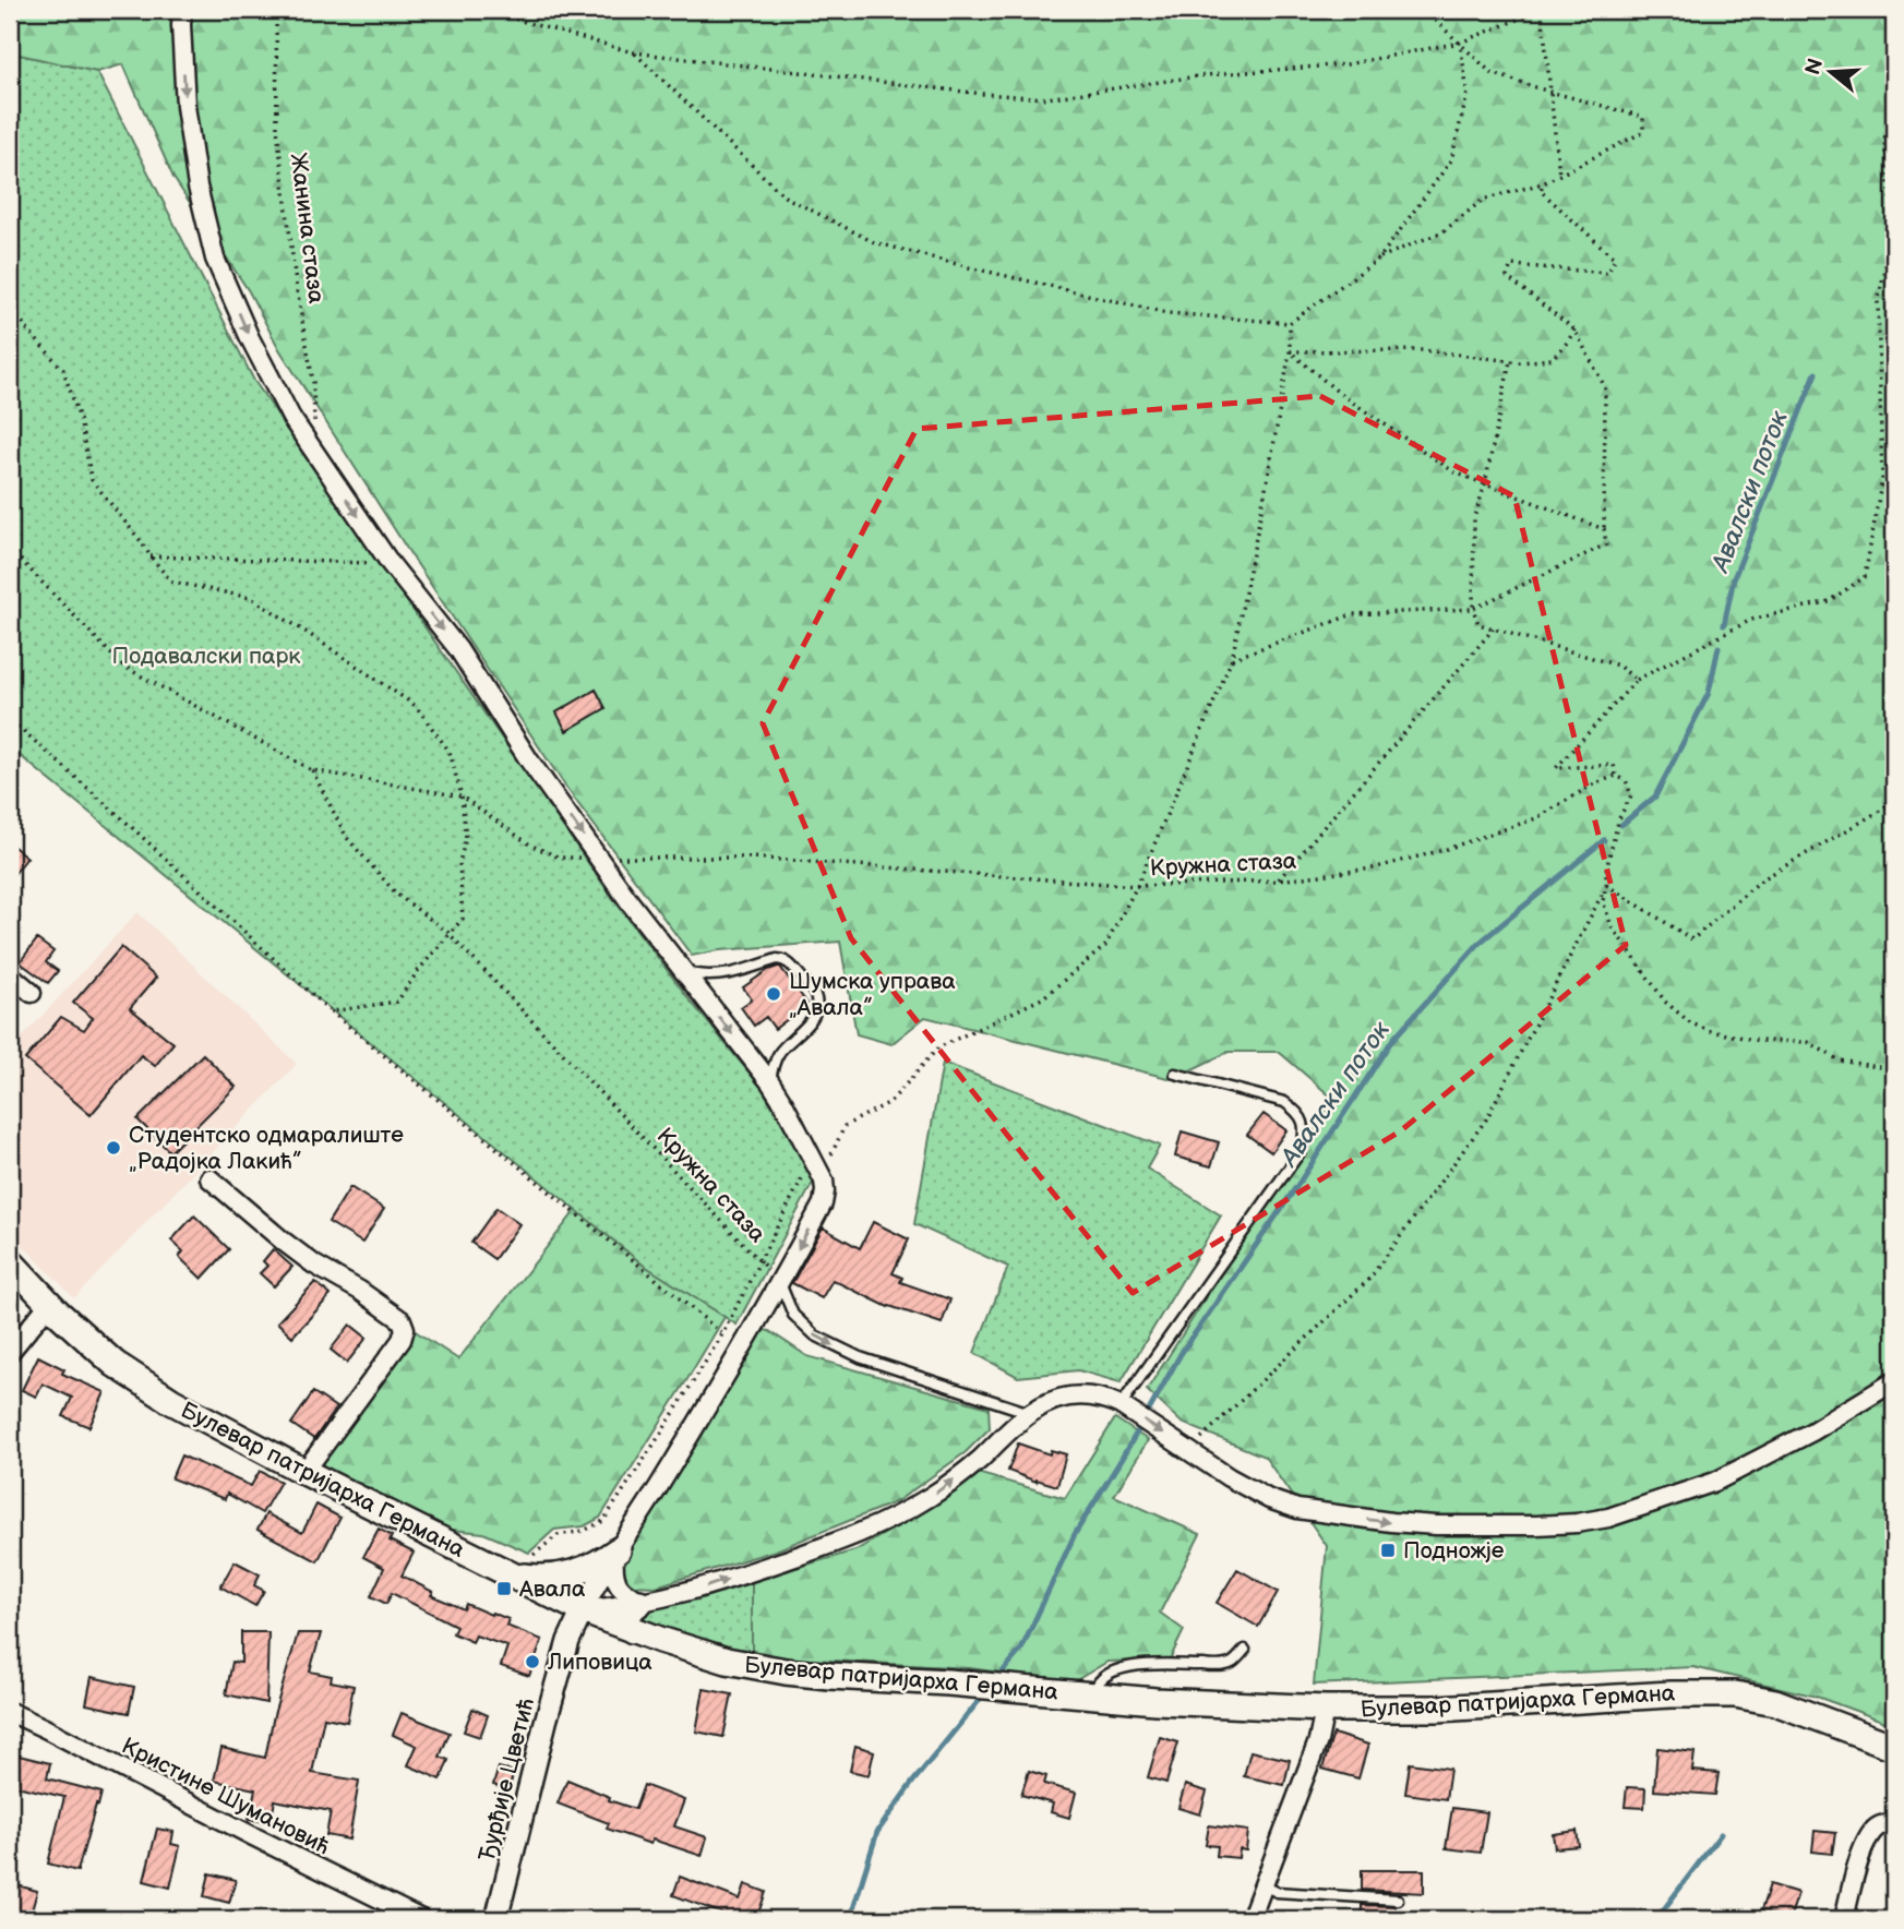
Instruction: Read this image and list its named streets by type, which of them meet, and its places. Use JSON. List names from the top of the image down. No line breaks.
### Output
{"streets":{"main road":["Булевар патријарха Германа"],"street":["Ђурђије Цветић","Кристине Шумановић"],"path":["Жанина стаза","Кружна стаза"]},"crossings":[["Булевар патријарха Германа","Ђурђије Цветић"]],"water":["Авалски поток"],"parks":["Подавалски парк"],"places":{"other":["Шумска управа „Авала”","Студентско одмаралиште „Радојка Лакић”","Липовица"],"transit":["Подножје","Авала"]},"north":"left"}
